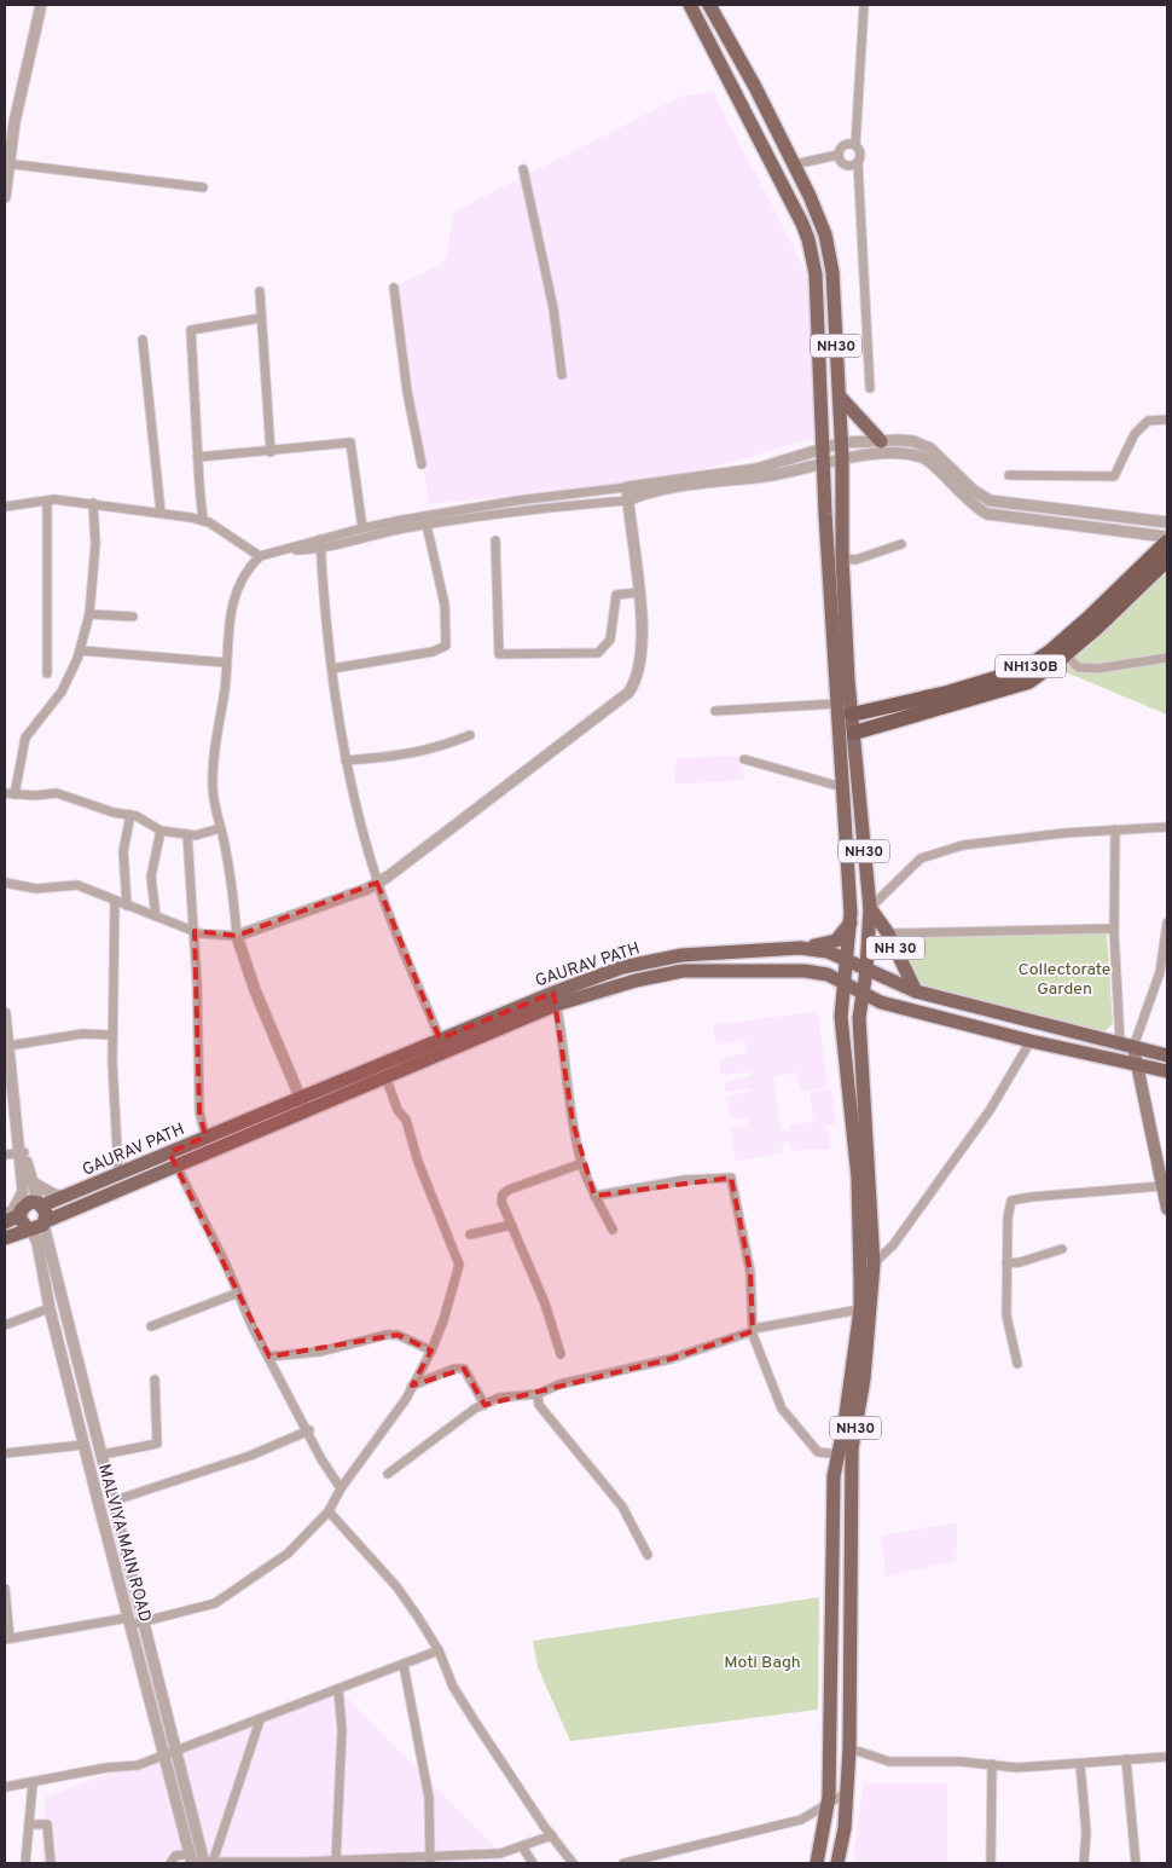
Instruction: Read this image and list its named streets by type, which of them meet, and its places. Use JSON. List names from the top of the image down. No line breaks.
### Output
{"streets":{"highway":["NH130B"],"main road":["NH30","NH 30","GAURAV PATH"],"street":["MALVIYA MAIN ROAD"]},"crossings":[["NH30","NH130B"],["NH30","NH 30"],["NH30","GAURAV PATH"],["NH 30","GAURAV PATH"],["GAURAV PATH","MALVIYA MAIN ROAD"]],"parks":["Collectorate Garden","Moti Bagh"]}
